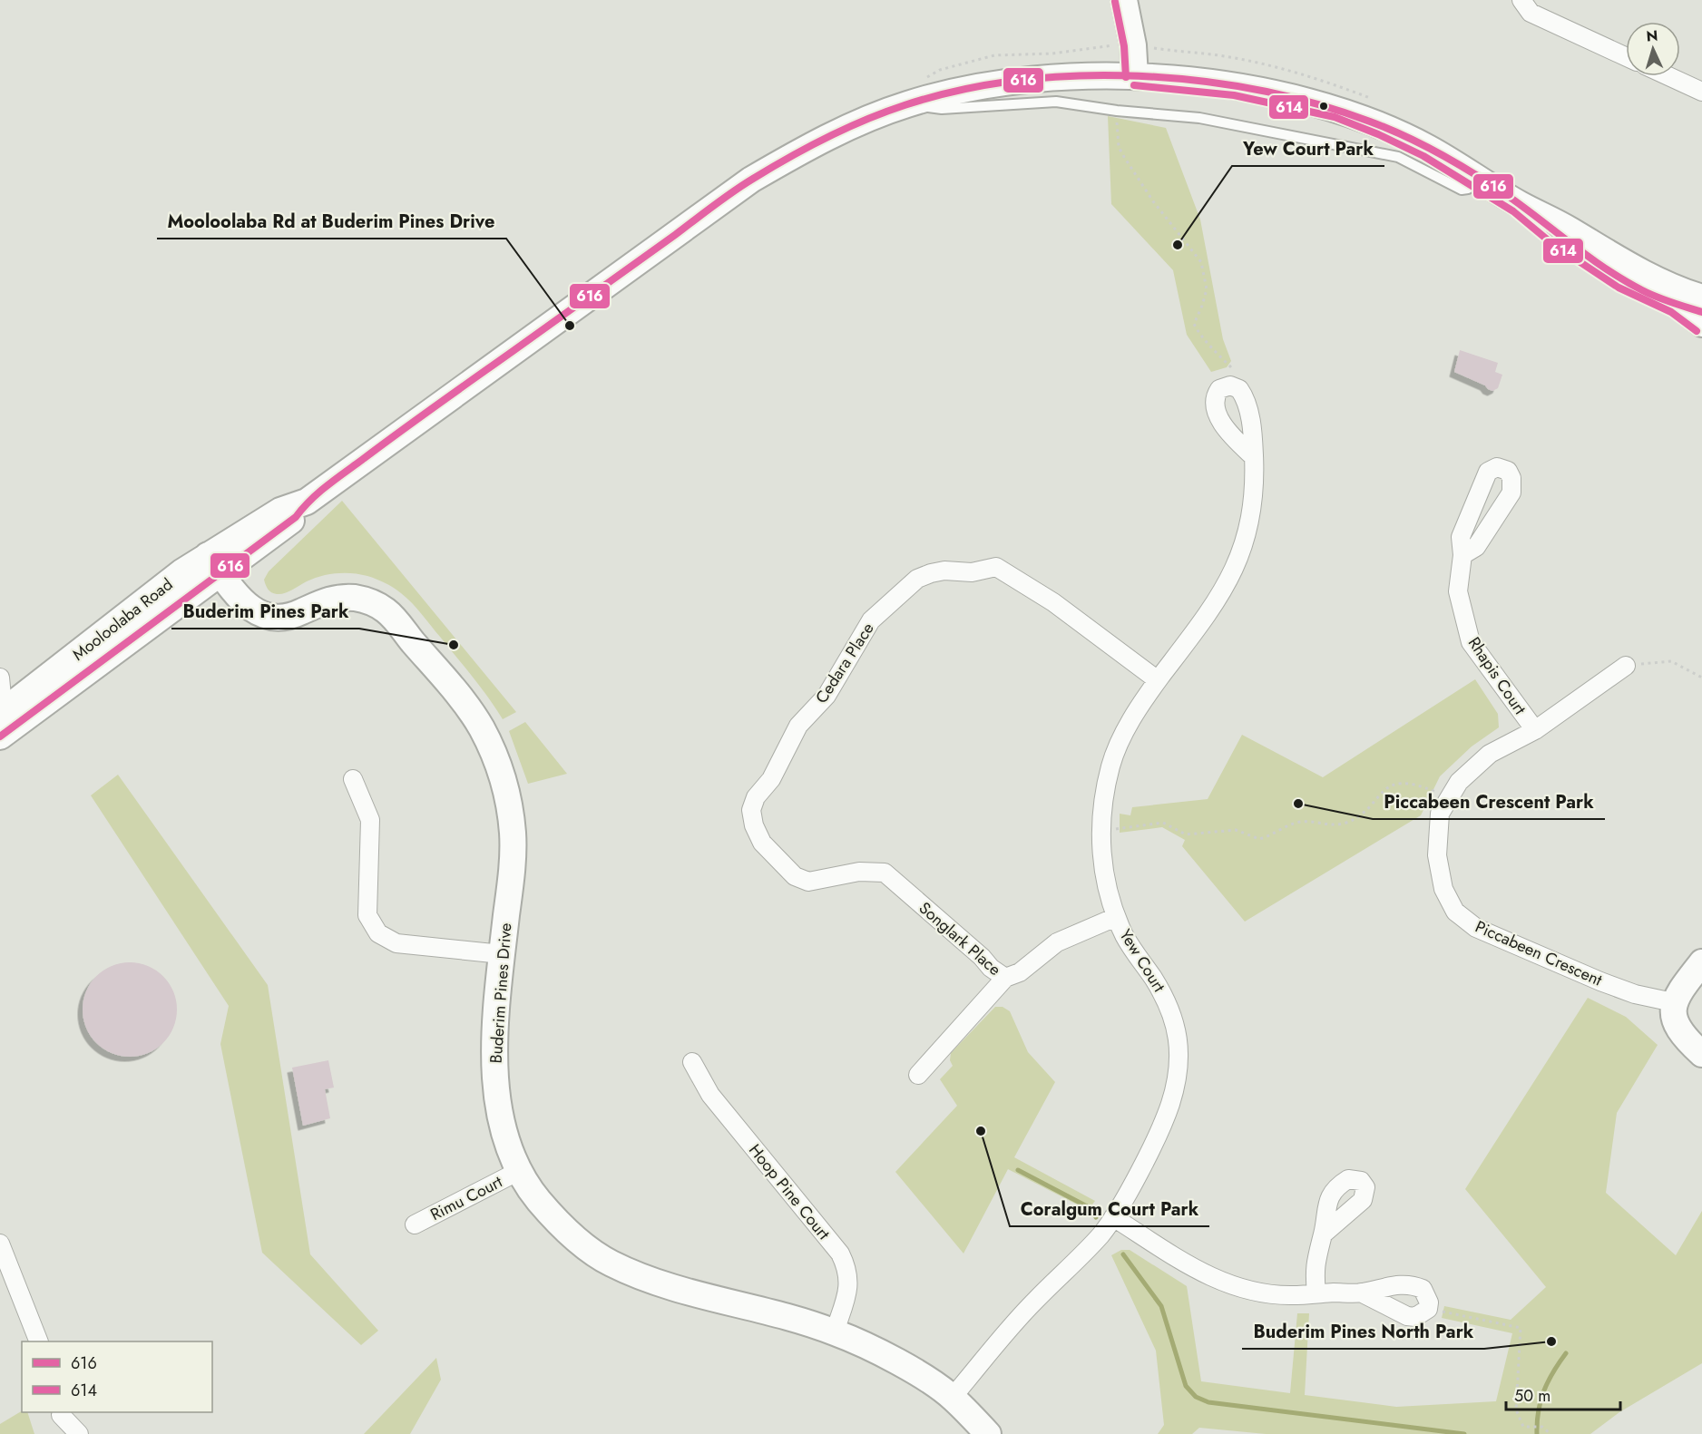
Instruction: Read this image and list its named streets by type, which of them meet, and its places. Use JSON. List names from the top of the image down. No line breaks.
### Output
{"streets":{"main road":["Mooloolaba Road","Buderim Pines Drive"],"street":["Cedara Place","Rhapis Court","Songlark Place","Piccabeen Crescent","Yew Court","Hoop Pine Court","Rimu Court"]},"crossings":[["Mooloolaba Road","Buderim Pines Drive"],["Cedara Place","Songlark Place"],["Cedara Place","Yew Court"],["Rhapis Court","Piccabeen Crescent"],["Songlark Place","Yew Court"],["Yew Court","Buderim Pines Drive"],["Buderim Pines Drive","Hoop Pine Court"],["Buderim Pines Drive","Rimu Court"]],"places":["Yew Court Park","Mooloolaba Rd at Buderim Pines Drive","Buderim Pines Park","Piccabeen Crescent Park","Coralgum Court Park","Buderim Pines North Park"],"lines":["transit line 614","transit line 616"],"legend":["616","614"],"scale_bar":"50 m","north":"top"}
